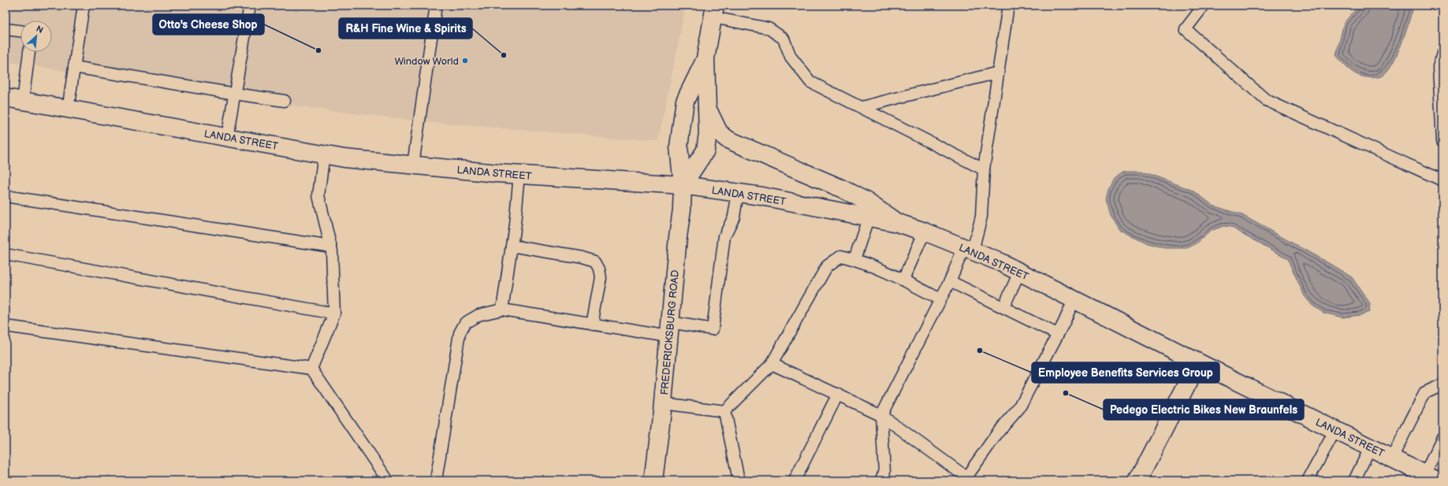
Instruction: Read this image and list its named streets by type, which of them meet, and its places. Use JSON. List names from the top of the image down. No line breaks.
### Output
{"streets":{"main road":["LANDA STREET","FREDERICKSBURG ROAD"]},"crossings":[["LANDA STREET","FREDERICKSBURG ROAD"]],"places":["Otto's Cheese Shop","R&H Fine Wine & Spirits","Window World","Employee Benefits Services Group","Pedego Electric Bikes New Braunfels"],"north":"top right"}
